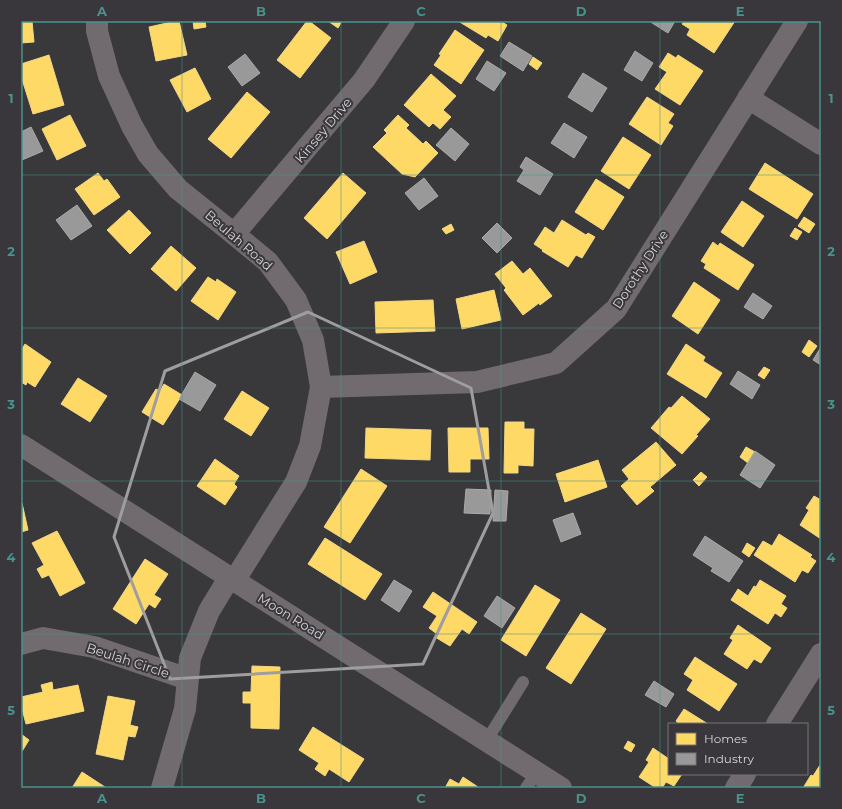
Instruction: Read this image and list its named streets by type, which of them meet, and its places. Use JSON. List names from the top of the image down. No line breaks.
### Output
{"streets":{"street":["Kinsey Drive","Beulah Road","Dorothy Drive","Moon Road","Beulah Circle"]},"crossings":[["Kinsey Drive","Beulah Road"],["Beulah Road","Dorothy Drive"],["Beulah Road","Moon Road"],["Beulah Road","Beulah Circle"]],"legend":["Homes","Industry"],"grid":{"columns":["A","B","C","D","E"],"rows":["1","2","3","4","5"]}}
